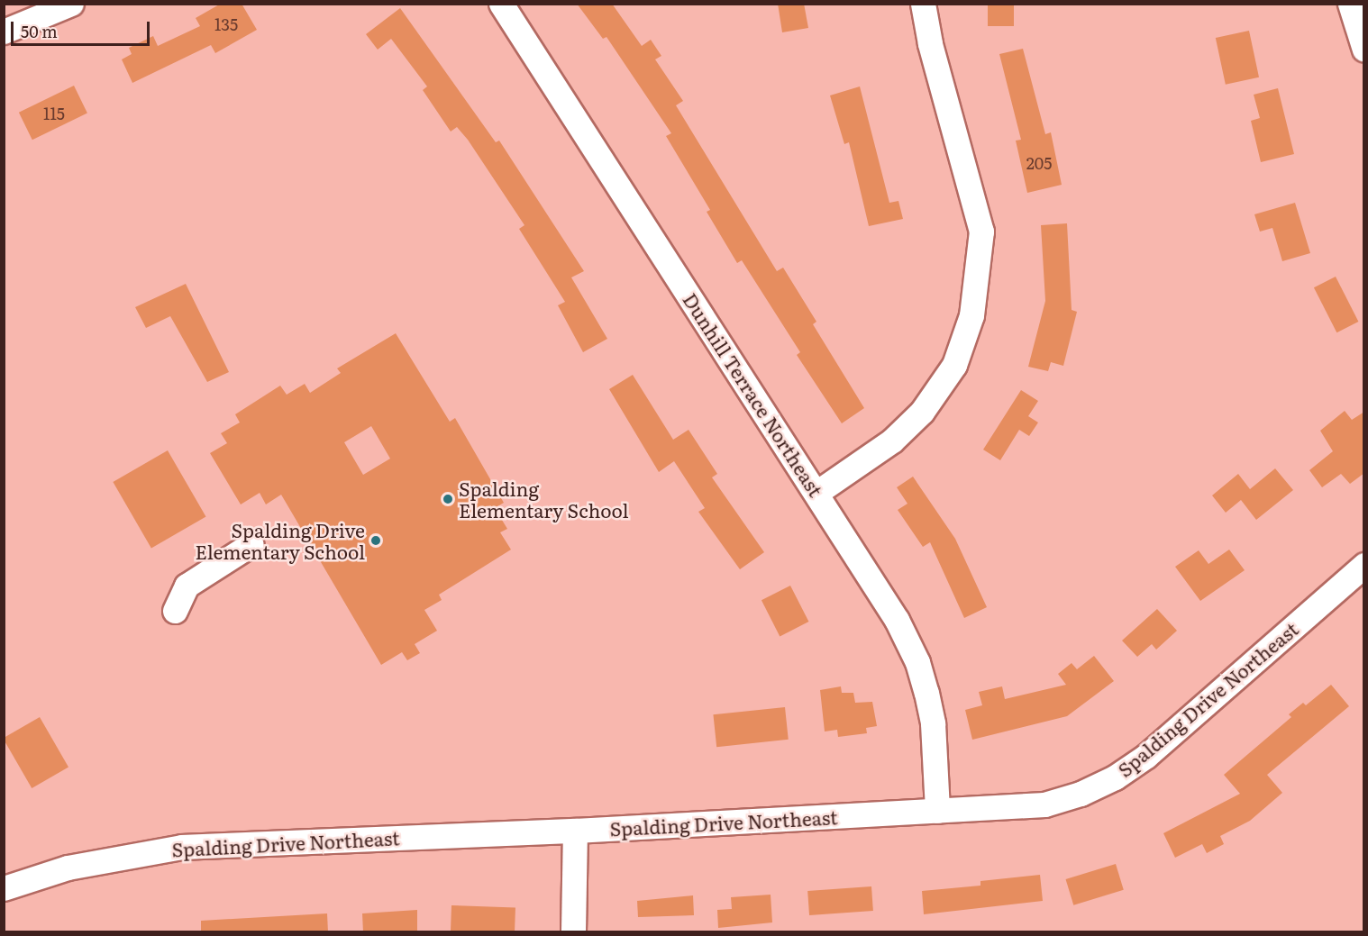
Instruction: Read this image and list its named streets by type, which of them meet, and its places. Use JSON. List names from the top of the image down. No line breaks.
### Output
{"streets":{"street":["Dunhill Terrace Northeast","Spalding Drive Northeast"]},"crossings":[["Dunhill Terrace Northeast","Spalding Drive Northeast"]],"places":["Spalding Elementary School","Spalding Drive Elementary School"],"house_numbers":["135","115","205"],"scale_bar":"50 m"}
